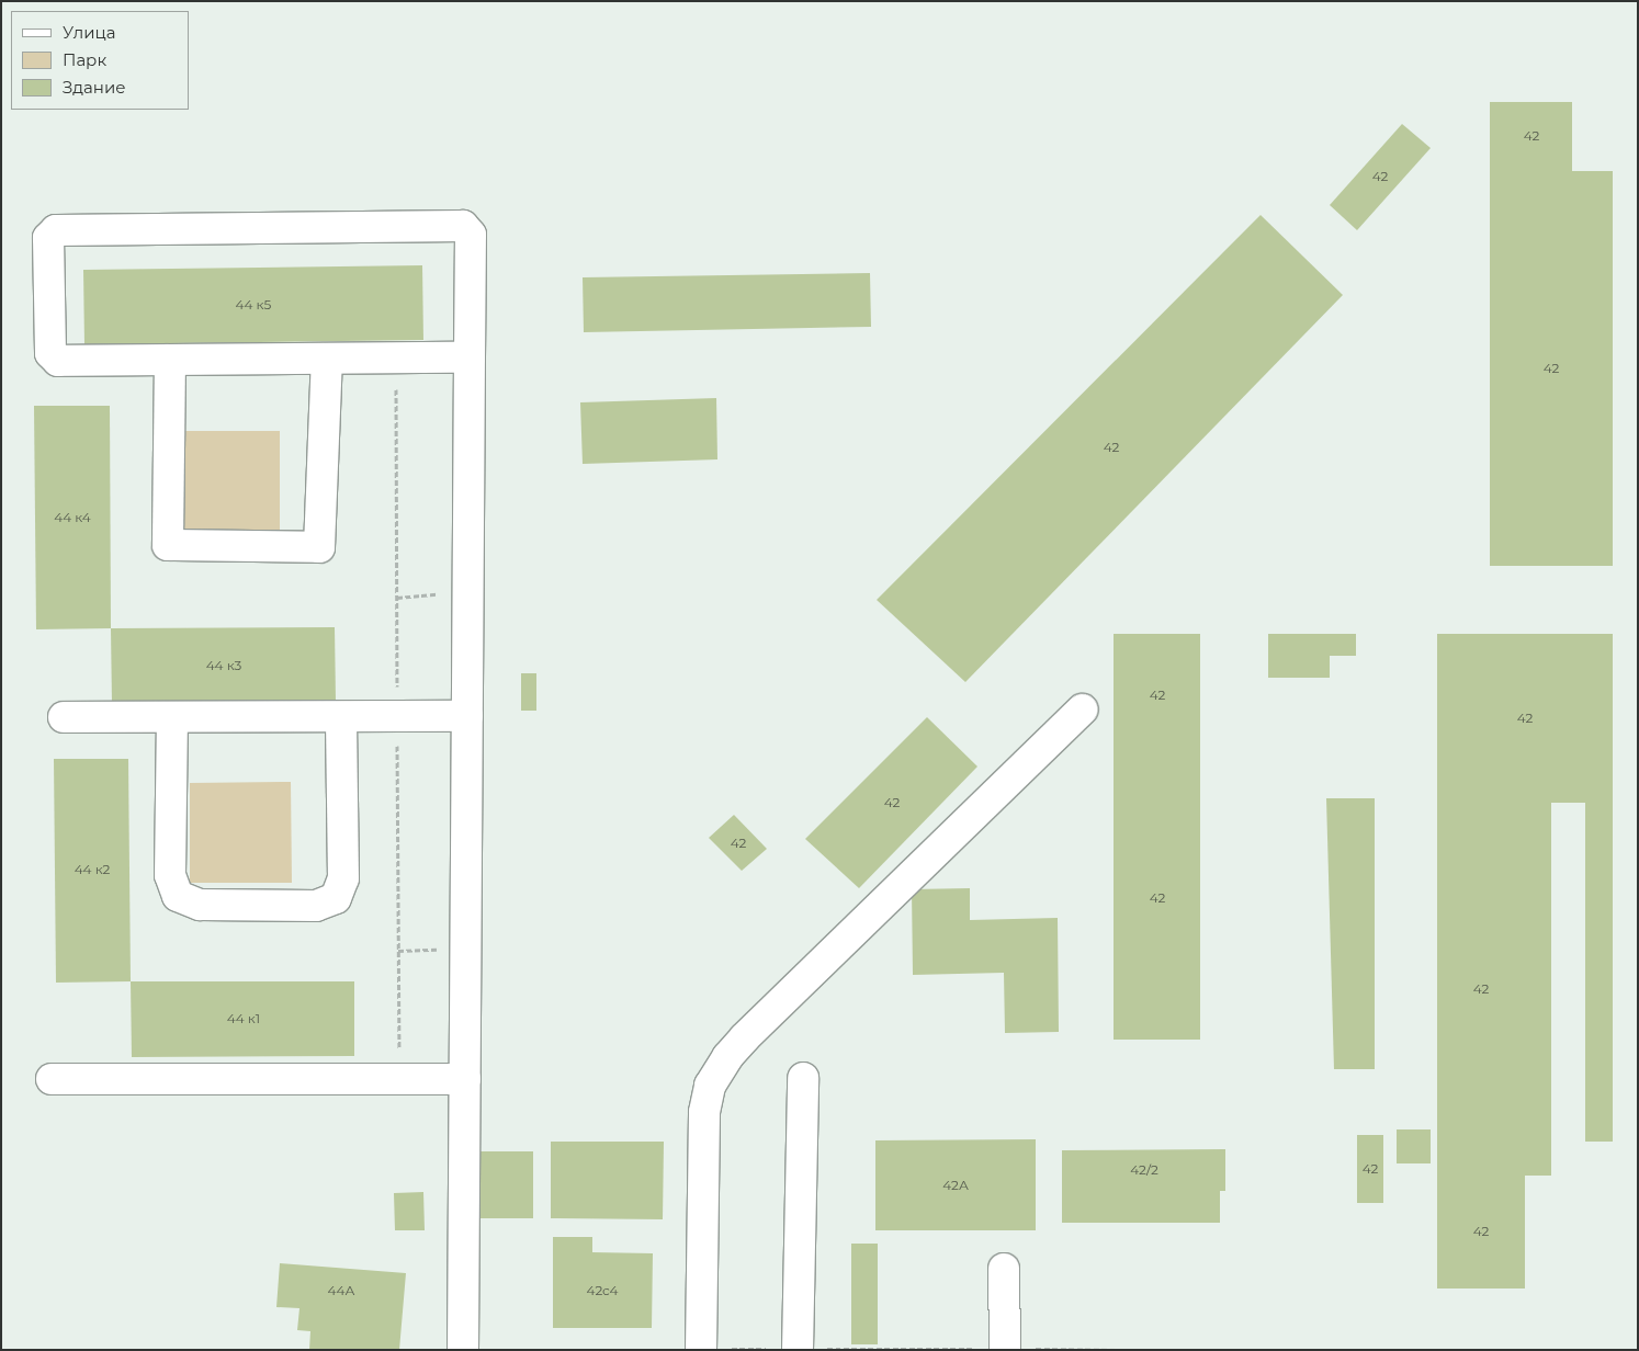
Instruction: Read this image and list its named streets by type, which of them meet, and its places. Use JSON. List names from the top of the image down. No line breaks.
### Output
{"house_numbers":["42","42","44 к5","42","42","44 к4","44 к3","42","42","42","42","44 к2","42","42","44 к1","42","42/2","42А","42","44А","42с4"],"legend":["Улица","Парк","Здание"]}
